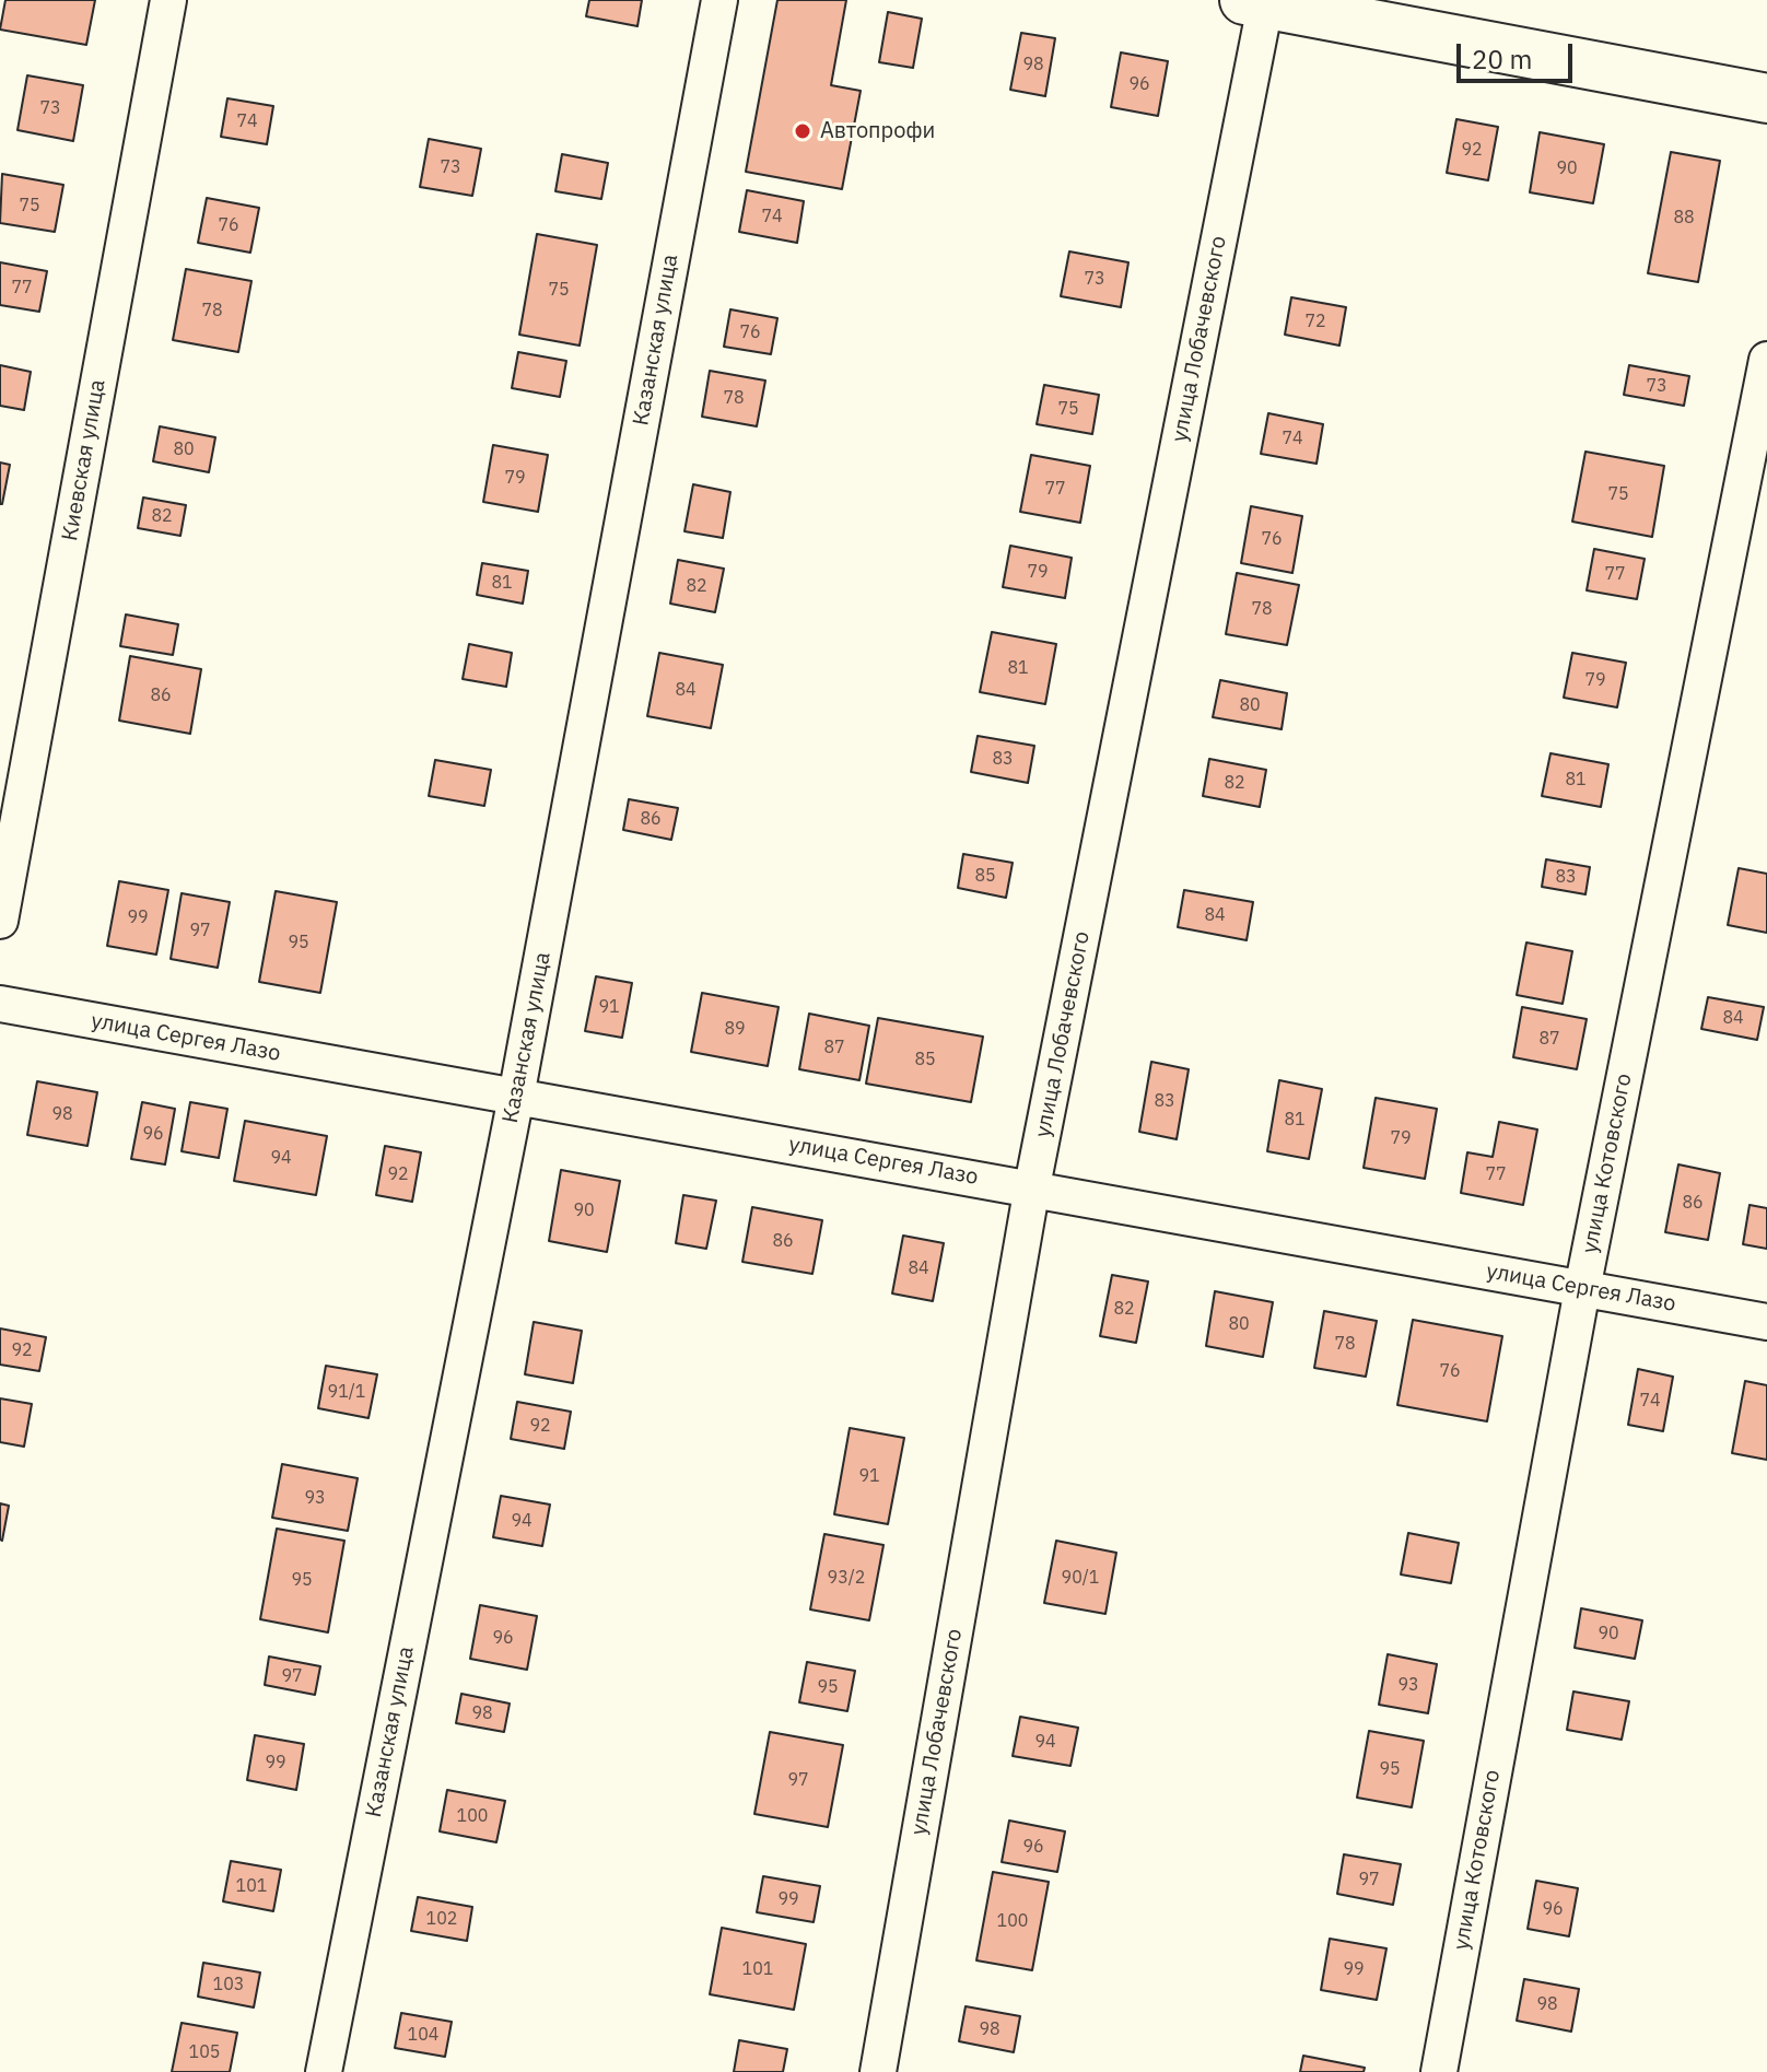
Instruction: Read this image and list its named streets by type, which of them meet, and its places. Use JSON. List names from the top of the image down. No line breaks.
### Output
{"streets":{"street":["улица Лобачевского","Казанская улица","Киевская улица","улица Сергея Лазо","улица Котовского"]},"crossings":[["улица Лобачевского","улица Сергея Лазо"],["Казанская улица","улица Сергея Лазо"],["улица Сергея Лазо","улица Котовского"]],"places":["Автопрофи"],"house_numbers":["98","96","73","74","92","73","90","75","74","88","76","73","77","75","78","72","76","73","78","75","74","80","79","77","75","82","76","79","77","81","82","78","81","79","84","86","80","83","81","82","86","85","83","84","99","97","95","91","84","89","87","87","85","83","98","81","96","79","94","92","77","86","90","86","84","82","80","78","92","76","91/1","74","92","91","93","94","93/2","90/1","95","90","96","97","93","95","98","94","99","95","97","100","96","97","101","99","96","102","100","101","99","103","98","98","104","105"],"scale_bar":"20 m"}
